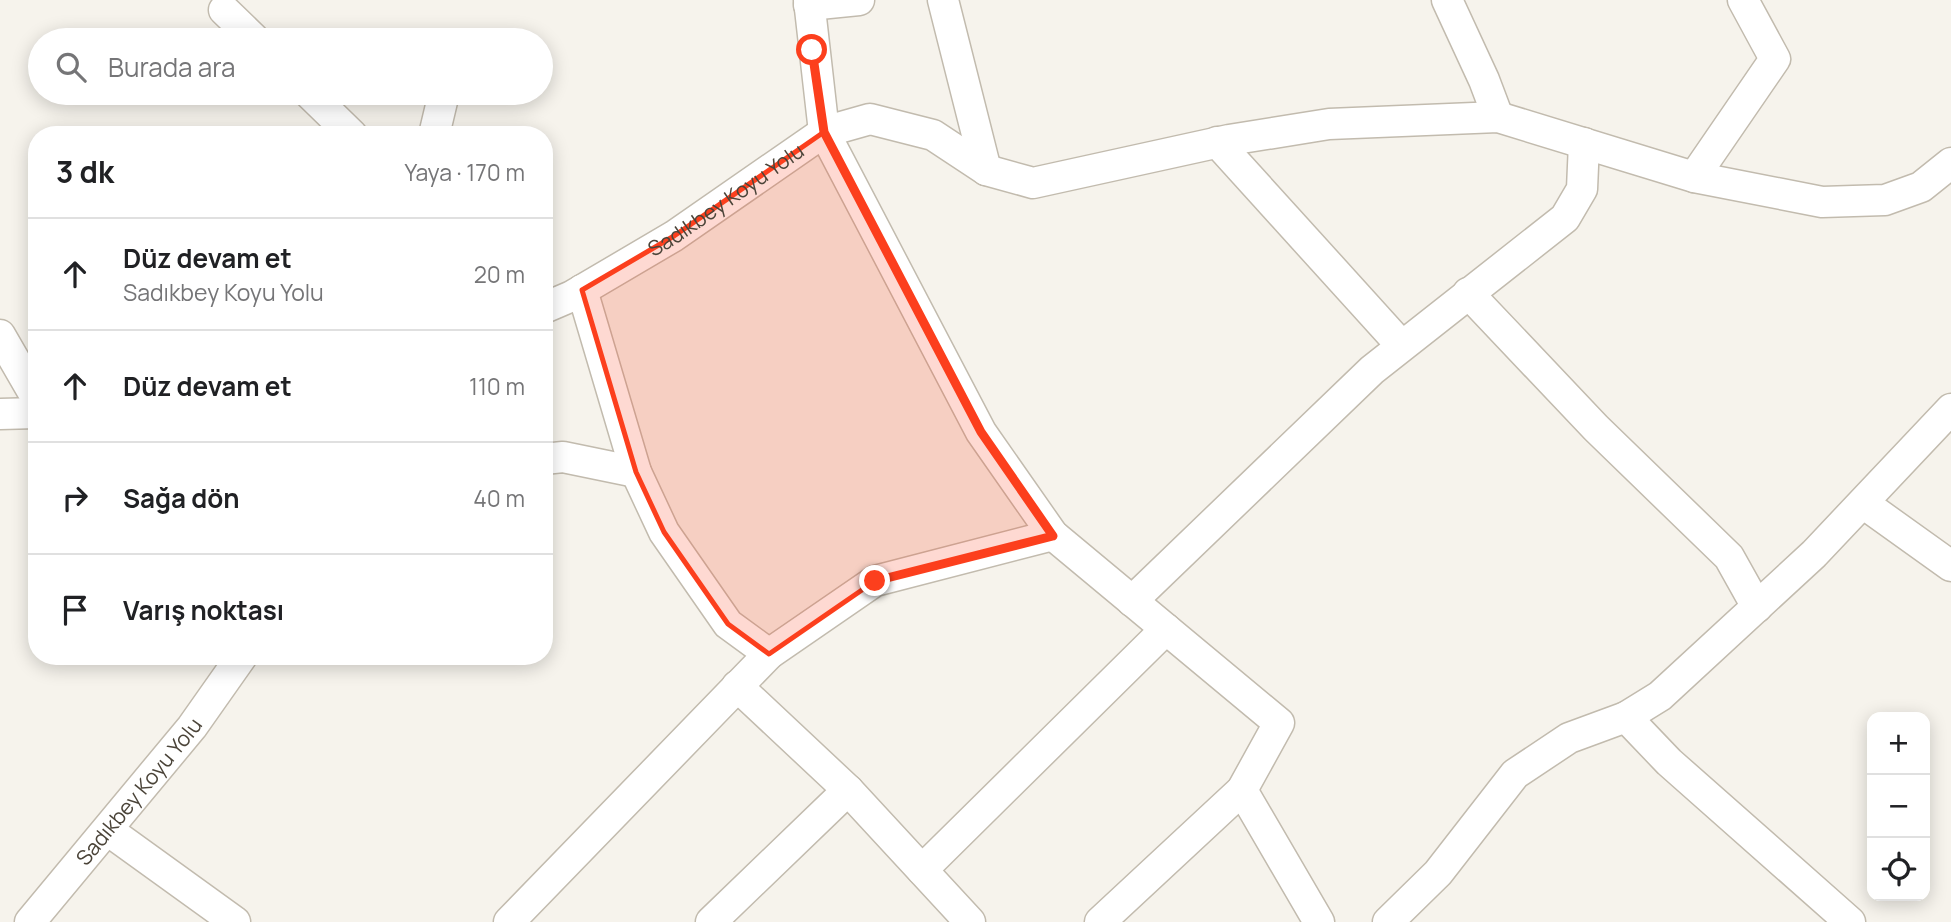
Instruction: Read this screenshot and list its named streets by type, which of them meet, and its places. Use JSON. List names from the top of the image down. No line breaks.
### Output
{"streets":{"street":["Sadıkbey Koyu Yolu"]},"page":{"search":"Burada ara","heading":["3 dk","Yaya · 170 m"],"list":[["Düz devam et","Sadıkbey Koyu Yolu","20 m"],["Düz devam et","110 m"],["Sağa dön","40 m"],"Varış noktası"],"map_buttons":["+","−"]}}
